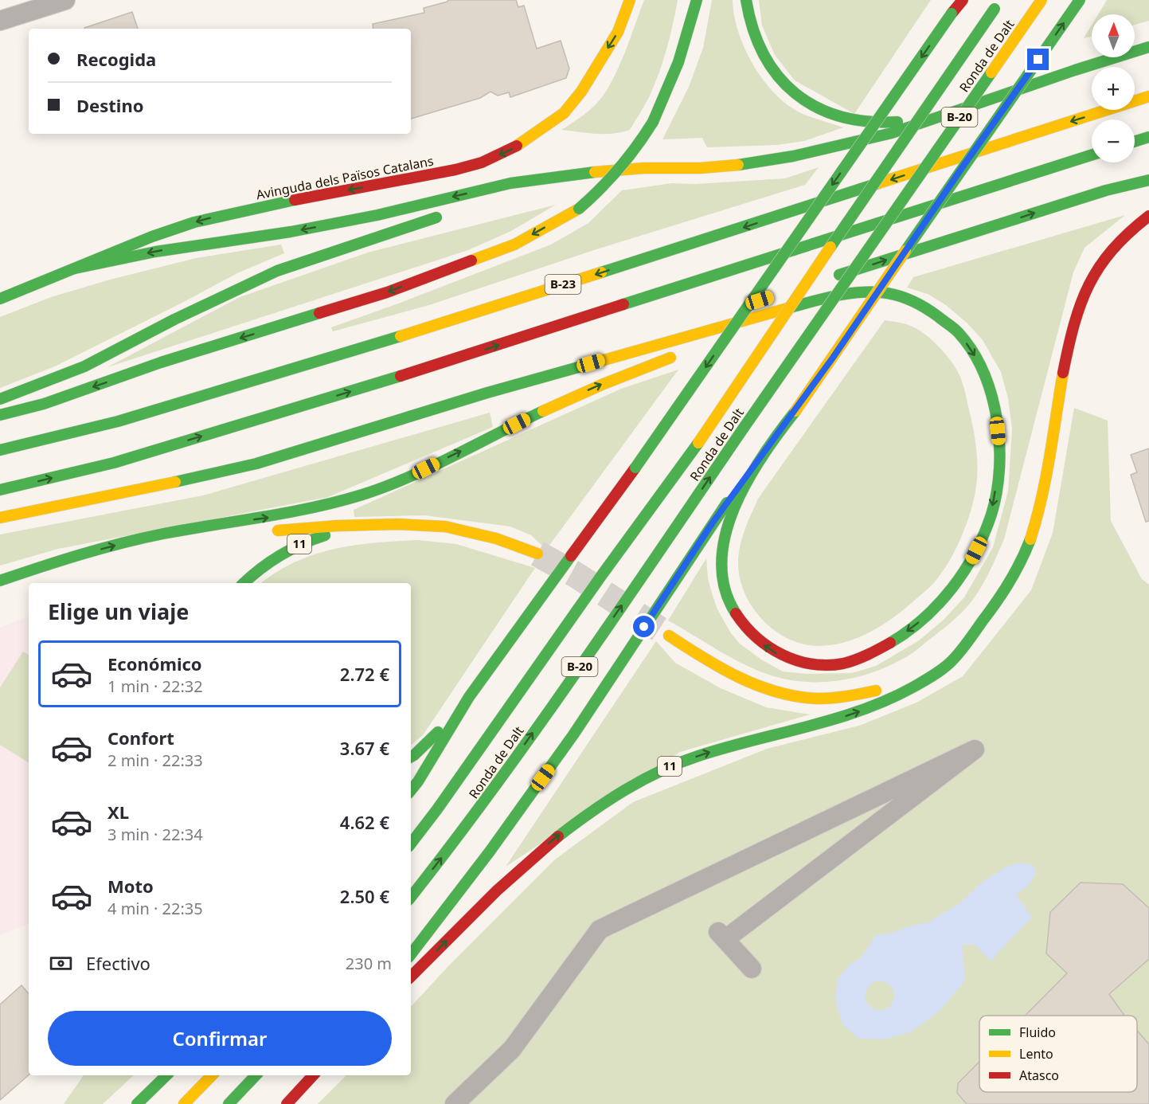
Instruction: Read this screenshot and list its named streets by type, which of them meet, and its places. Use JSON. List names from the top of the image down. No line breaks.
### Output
{"streets":{"main road":["Ronda de Dalt","B-20","Avinguda dels Països Catalans","B-23","11"]},"legend":["Fluido","Lento","Atasco"],"north":"top","page":{"map_buttons":["+","−"],"banner":["Recogida","Destino"],"heading":"Elige un viaje","list":[{"name":"Económico","note":"1 min · 22:32","value":"2.72 €"},{"name":"Confort","note":"2 min · 22:33","value":"3.67 €"},{"name":"XL","note":"3 min · 22:34","value":"4.62 €"},{"name":"Moto","note":"4 min · 22:35","value":"2.50 €"}],"pay":["Efectivo","230 m"],"buttons":"Confirmar"}}
